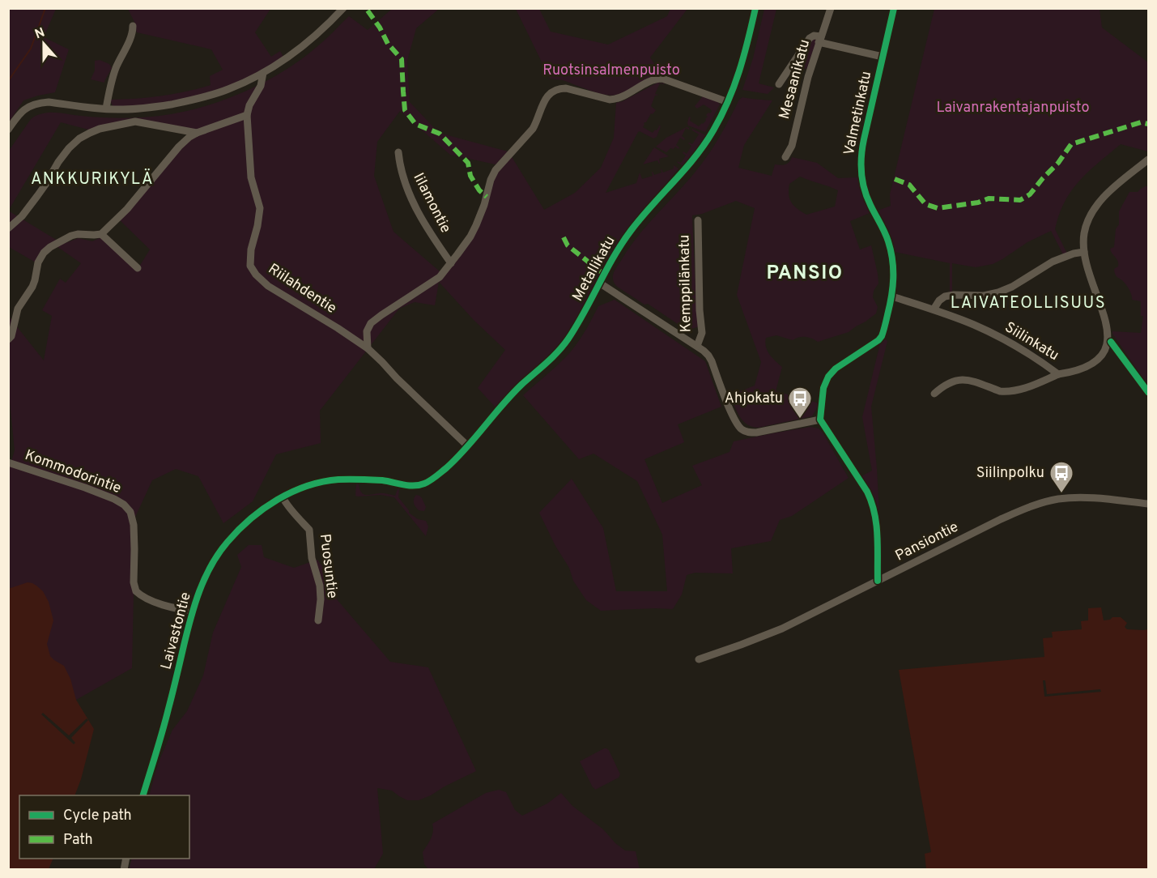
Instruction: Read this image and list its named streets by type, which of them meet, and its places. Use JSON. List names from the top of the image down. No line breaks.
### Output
{"streets":{"street":["Mesaanikatu","Valmetinkatu","Iilamontie","Metallikatu","Kemppilänkatu","Riilahdentie","Siilinkatu","Kommodorintie","Pansiontie","Puosuntie","Laivastontie"]},"crossings":[["Valmetinkatu","Siilinkatu"],["Metallikatu","Riilahdentie"],["Metallikatu","Laivastontie"],["Kommodorintie","Laivastontie"],["Puosuntie","Laivastontie"]],"districts":["ANKKURIKYLÄ","PANSIO","LAIVATEOLLISUUS"],"parks":["Ruotsinsalmenpuisto","Laivanrakentajanpuisto"],"places":{"bus stop":["Ahjokatu","Siilinpolku"]},"legend":["Cycle path","Path"],"north":"top"}
